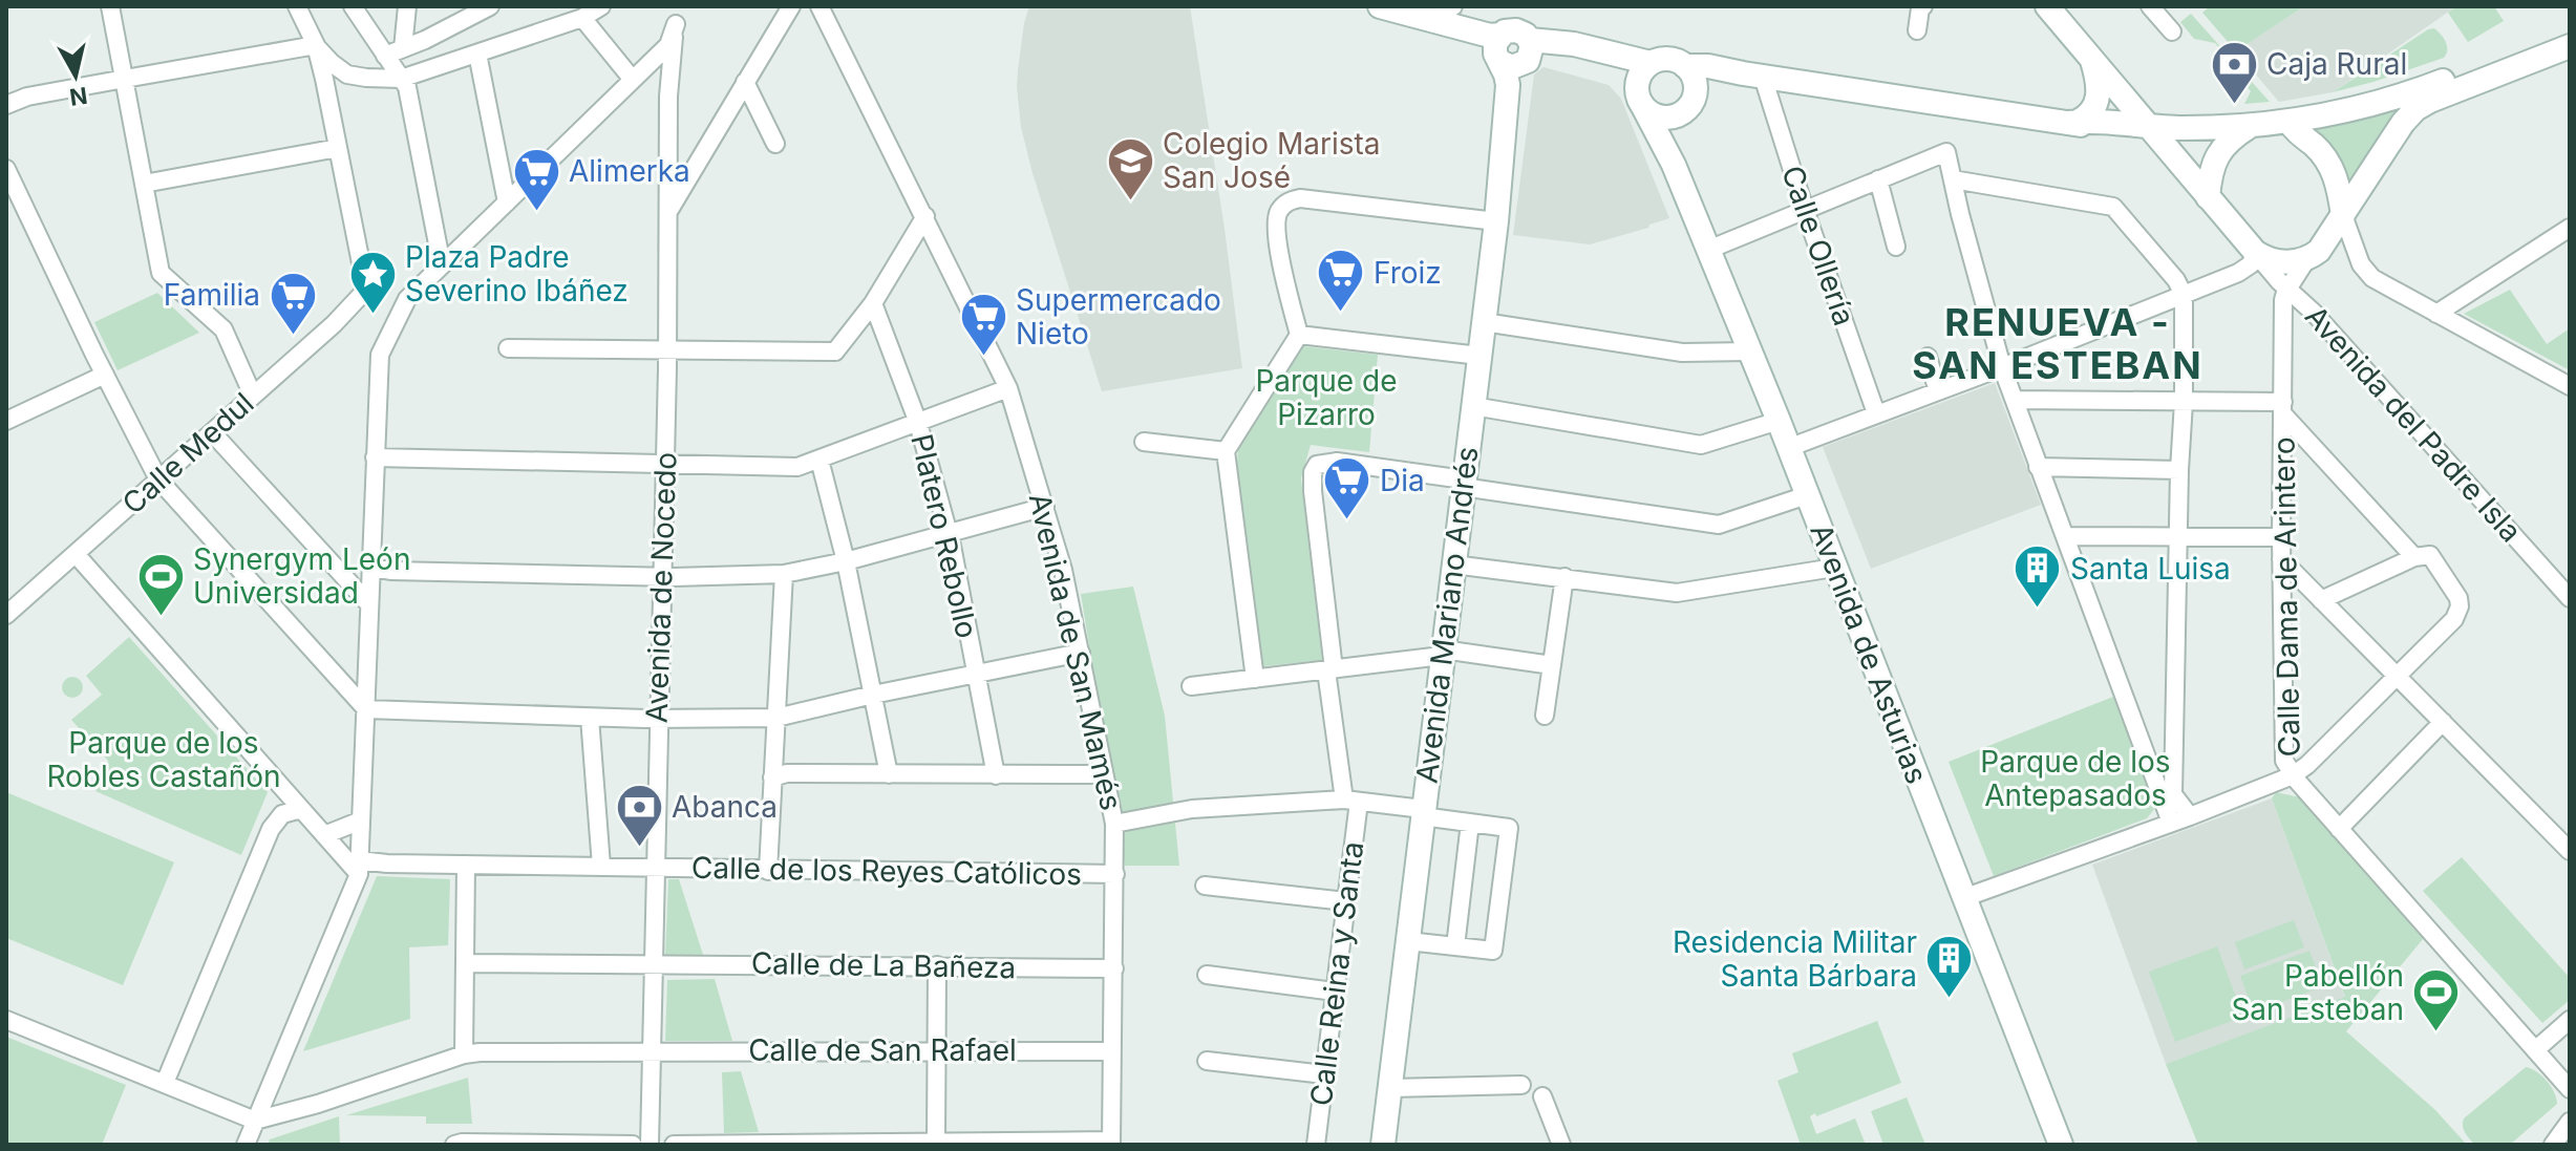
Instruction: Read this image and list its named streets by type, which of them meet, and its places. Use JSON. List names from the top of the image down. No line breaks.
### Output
{"streets":{"main road":["Avenida del Padre Isla","Avenida Mariano Andrés","Avenida de Asturias"],"street":["Calle Ollería","Calle Medul","Platero Rebollo","Avenida de Nocedo","Calle Dama de Arintero","Avenida de San Mamés","Calle de los Reyes Católicos","Calle de La Bañeza","Calle Reina y Santa","Calle de San Rafael"]},"crossings":[["Avenida del Padre Isla","Calle Dama de Arintero"],["Avenida de Nocedo","Calle de los Reyes Católicos"],["Avenida de Nocedo","Calle de La Bañeza"],["Avenida de Nocedo","Calle de San Rafael"],["Avenida Mariano Andrés","Calle Reina y Santa"],["Avenida de San Mamés","Calle de los Reyes Católicos"],["Avenida de San Mamés","Calle de La Bañeza"],["Avenida de San Mamés","Calle de San Rafael"]],"districts":["RENUEVA - SAN ESTEBAN"],"parks":["Parque de Pizarro","Parque de los Robles Castañón","Parque de los Antepasados"],"places":{"bank":["Caja Rural","Abanca"],"school or university":["Colegio Marista San José"],"supermarket":["Alimerka","Froiz","Familia","Supermercado Nieto","Dia"],"place":["Plaza Padre Severino Ibáñez"],"building":["Santa Luisa","Residencia Militar Santa Bárbara"],"sports":["Synergym León Universidad","Pabellón San Esteban"]},"north":"bottom"}
